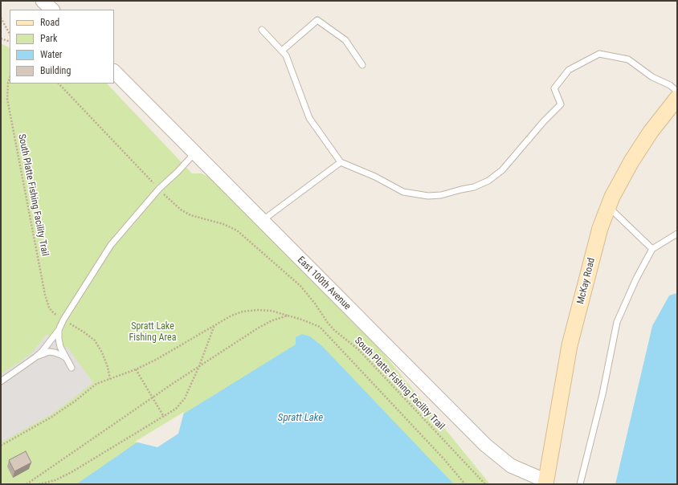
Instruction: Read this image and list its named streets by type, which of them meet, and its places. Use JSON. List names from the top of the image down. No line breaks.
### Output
{"streets":{"main road":["McKay Road"],"street":["East 100th Avenue"],"path":["South Platte Fishing Facility Trail"]},"crossings":[["McKay Road","East 100th Avenue"]],"water":["Spratt Lake"],"parks":["Spratt Lake Fishing Area"],"legend":["Road","Park","Water","Building"]}
